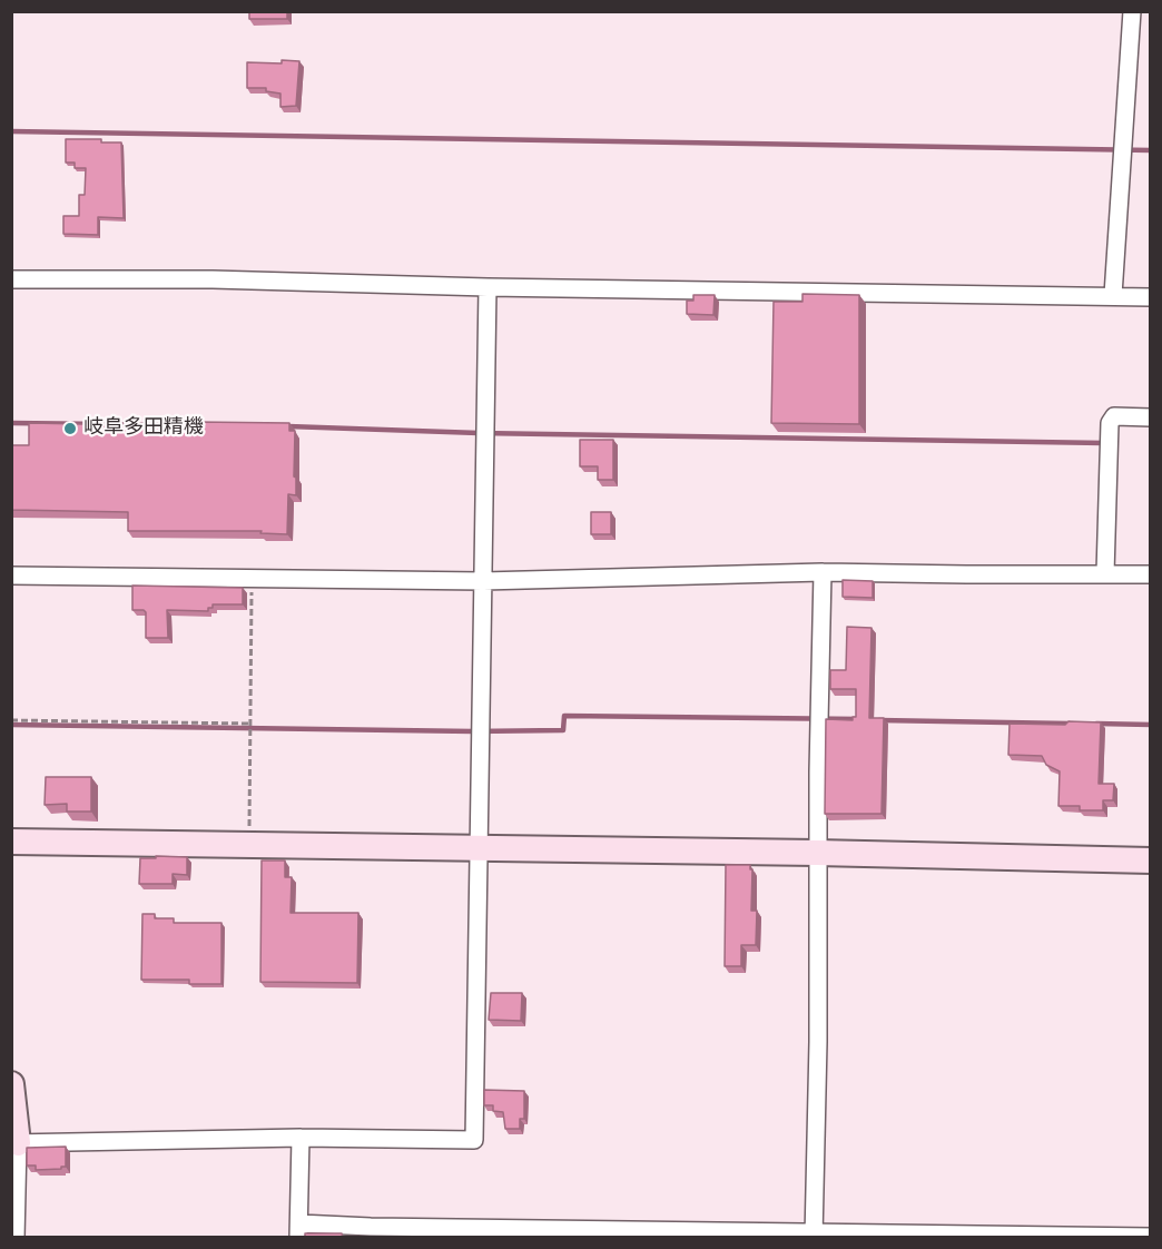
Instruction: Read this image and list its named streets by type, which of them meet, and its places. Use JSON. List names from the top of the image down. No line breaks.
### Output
{"places":["岐阜多田精機"]}
